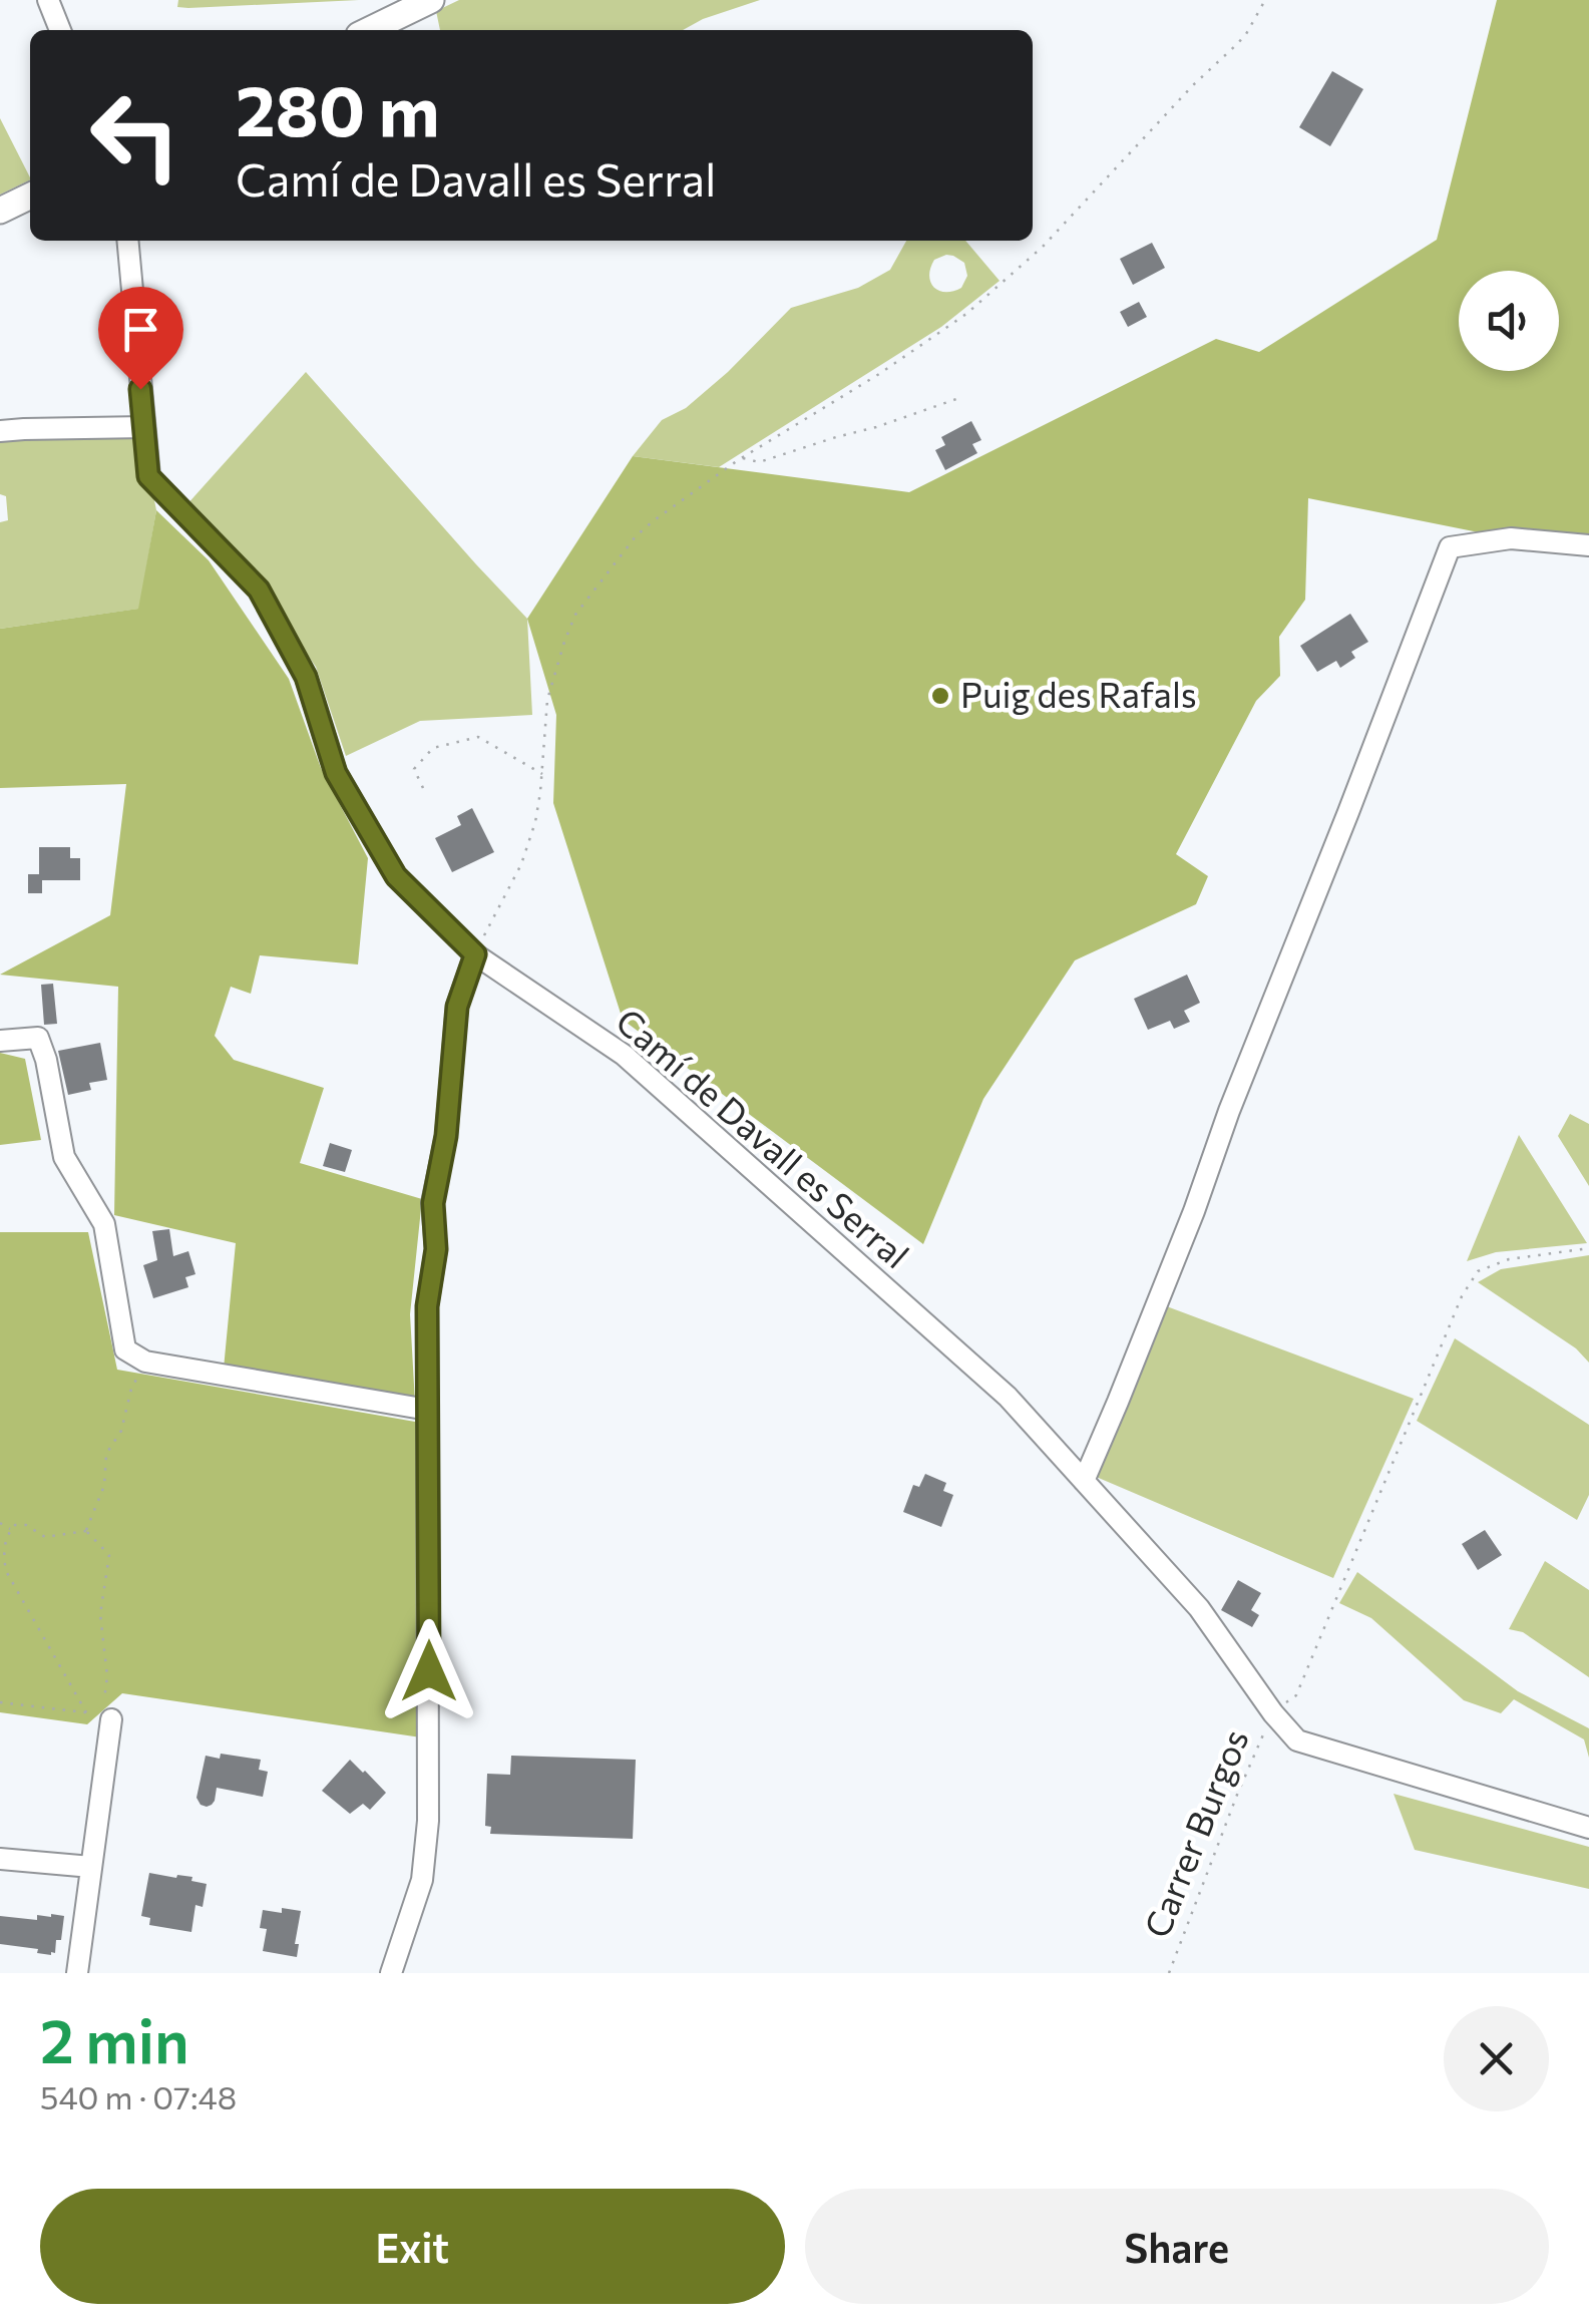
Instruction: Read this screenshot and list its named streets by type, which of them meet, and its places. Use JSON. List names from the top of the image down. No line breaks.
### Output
{"streets":{"street":["Camí de Davall es Serral"],"path":["Carrer Burgos"]},"crossings":[["Camí de Davall es Serral","Carrer Burgos"]],"places":["Puig des Rafals"],"page":{"turn":["280 m","Camí de Davall es Serral"],"heading":["2 min","540 m · 07:48"],"buttons":["Exit","Share"]}}
